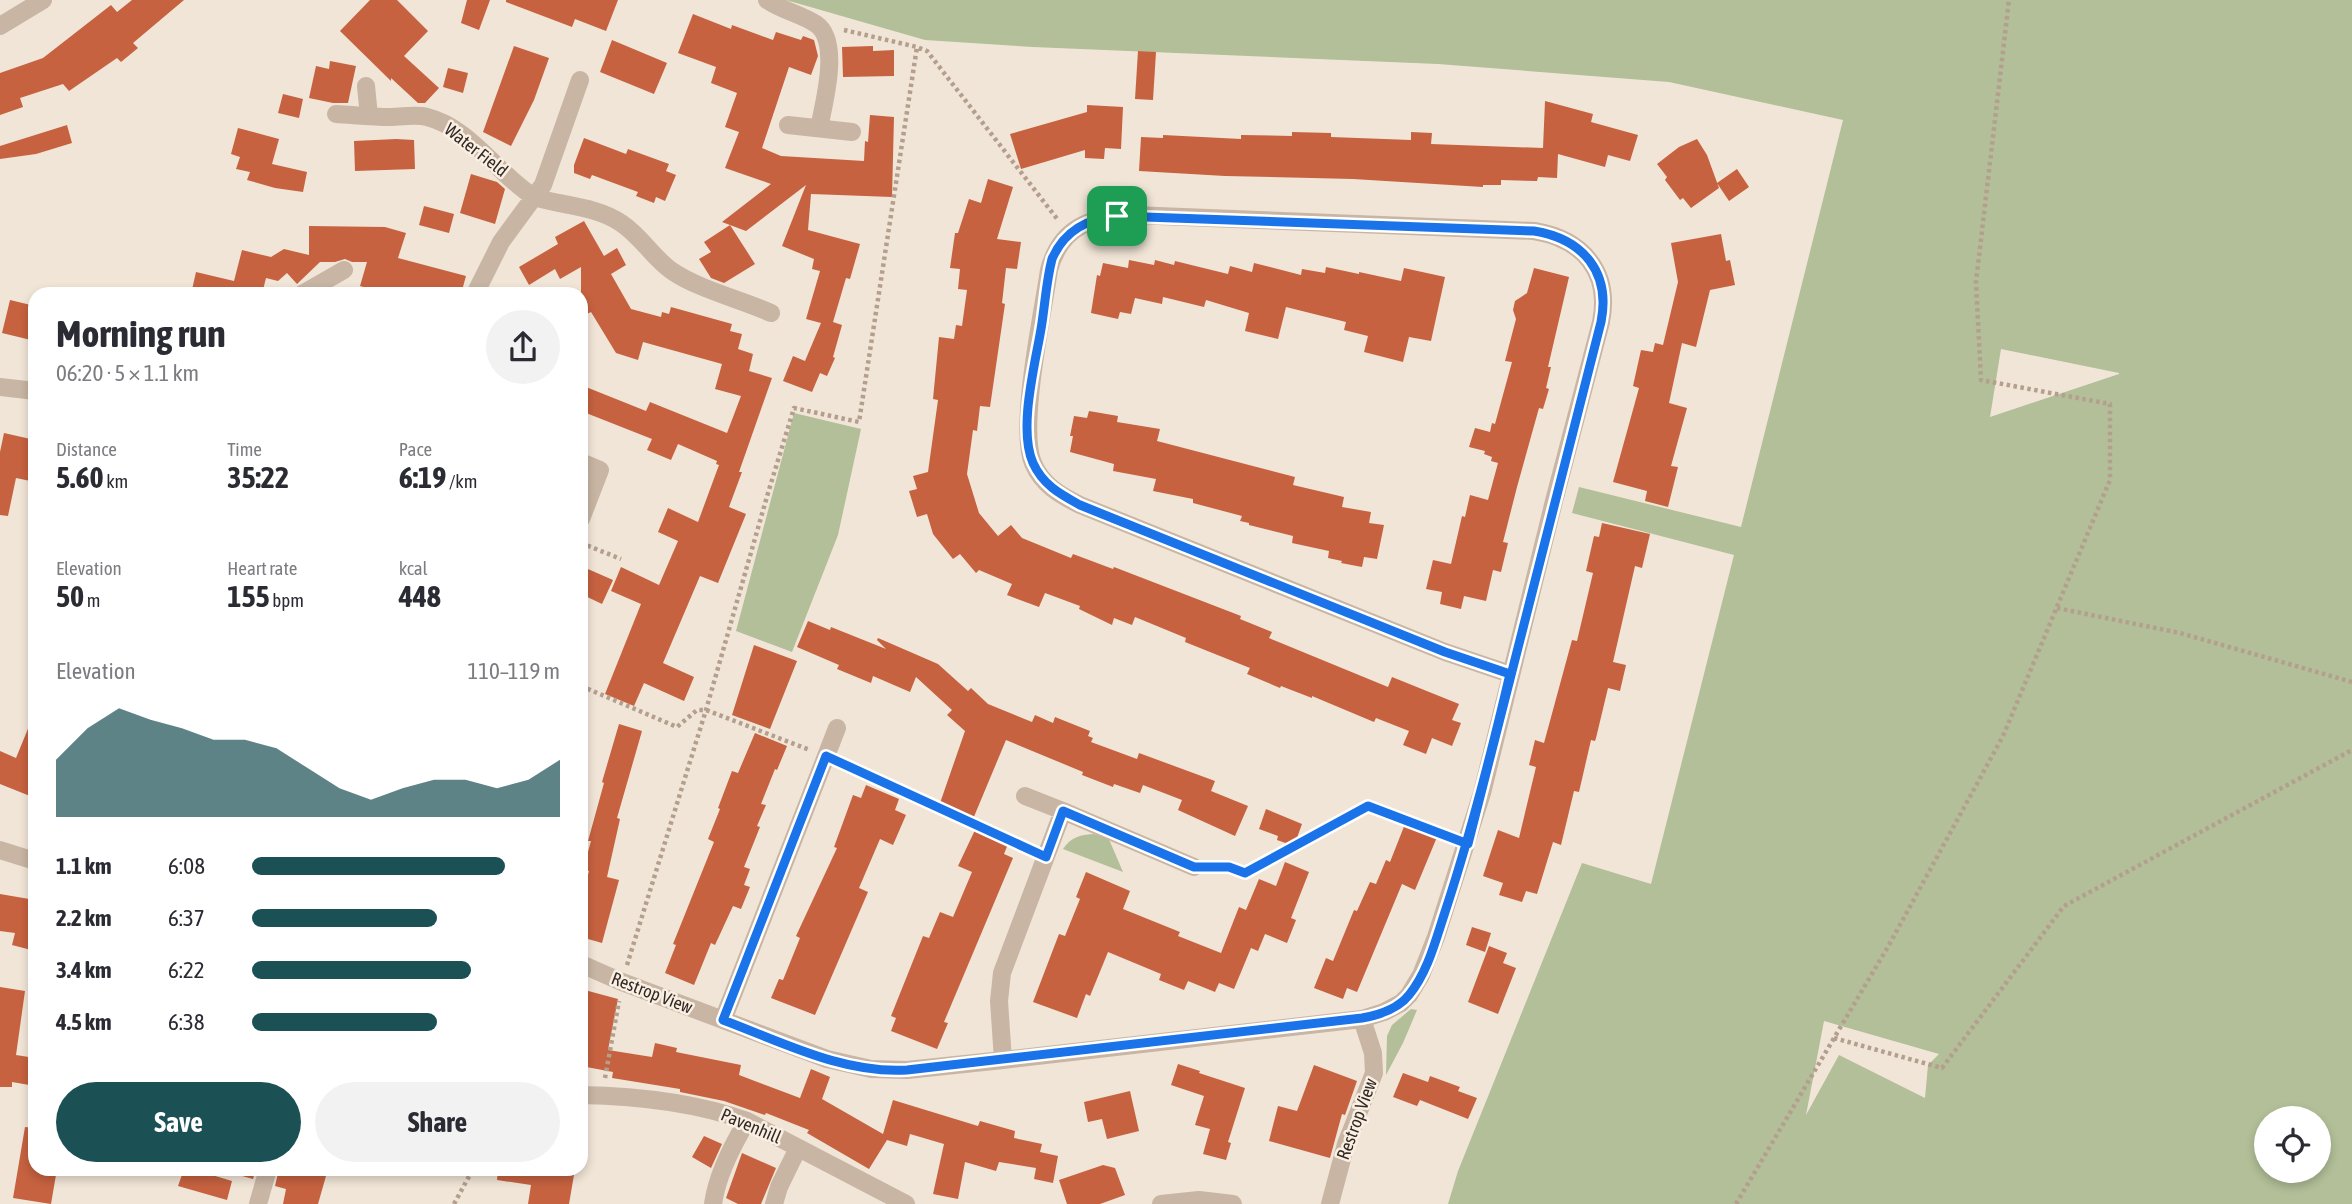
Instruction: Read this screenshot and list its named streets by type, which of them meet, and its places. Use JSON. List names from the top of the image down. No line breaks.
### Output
{"streets":{"street":["Water Field","Restrop View","Pavenhill"]},"page":{"heading":["Morning run","06:20 · 5 × 1.1 km"],"stats":[["Distance","5.60 km"],["Time","35:22"],["Pace","6:19 /km"],["Elevation","50 m"],["Heart rate","155 bpm"],["kcal","448"]],"chart":["Elevation","110–119 m"],"list":[{"name":"1.1 km","note":"6:08"},{"name":"2.2 km","note":"6:37"},{"name":"3.4 km","note":"6:22"},{"name":"4.5 km","note":"6:38"}],"buttons":["Save","Share"]}}
